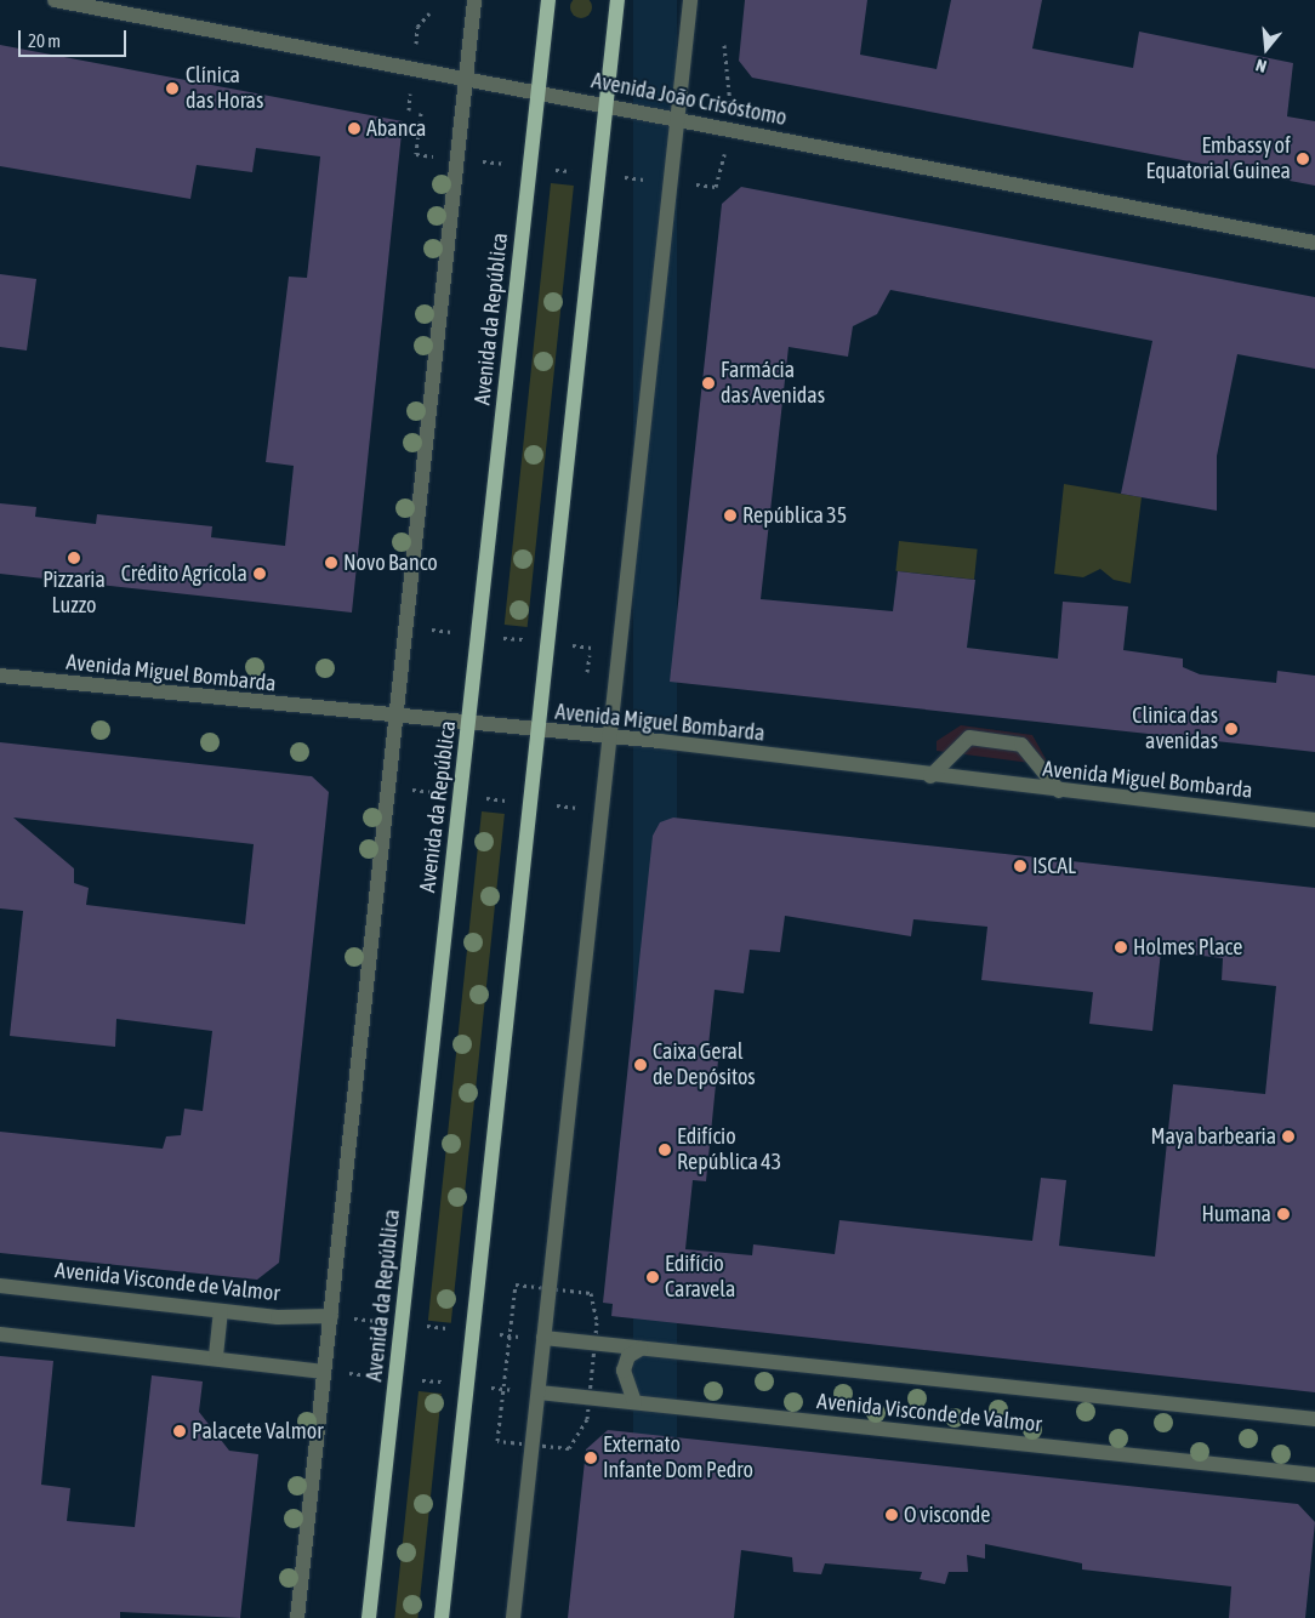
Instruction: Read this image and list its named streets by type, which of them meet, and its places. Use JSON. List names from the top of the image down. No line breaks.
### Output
{"streets":{"main road":["Avenida da República"],"street":["Avenida João Crisóstomo","Avenida Miguel Bombarda","Avenida Visconde de Valmor"]},"crossings":[["Avenida João Crisóstomo","Avenida da República"],["Avenida da República","Avenida Miguel Bombarda"]],"places":["Clínica das Horas","Abanca","Embassy of Equatorial Guinea","Farmácia das Avenidas","República 35","Pizzaria Luzzo","Novo Banco","Crédito Agrícola","Clinica das avenidas","ISCAL","Holmes Place","Caixa Geral de Depósitos","Maya barbearia","Edifício República 43","Humana","Edifício Caravela","Palacete Valmor","Externato Infante Dom Pedro","O visconde"],"scale_bar":"20 m","north":"bottom"}
